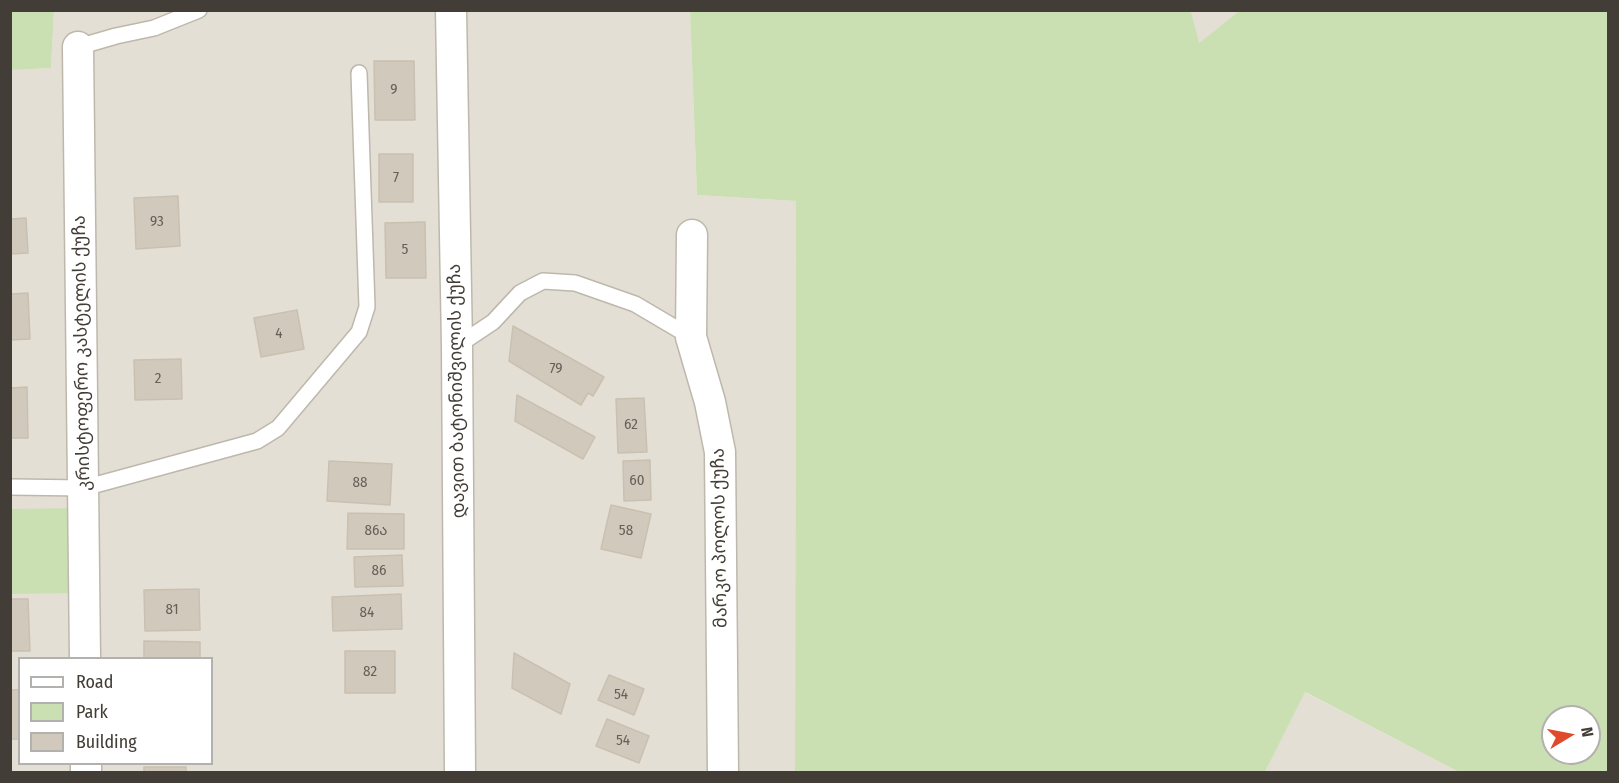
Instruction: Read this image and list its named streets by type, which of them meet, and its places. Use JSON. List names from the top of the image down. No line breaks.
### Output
{"streets":{"street":["კრისტოფერო კასტელის ქუჩა","დავით ბატონიშვილის ქუჩა","მარკო პოლოს ქუჩა"]},"house_numbers":["9","7","93","5","4","79","2","62","60","88","86ა","58","86","81","84","82","54","54"],"legend":["Road","Park","Building"],"north":"right"}
